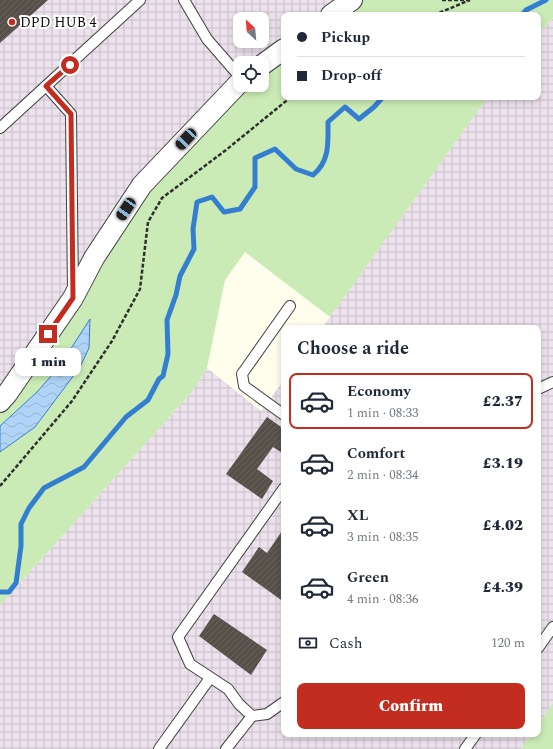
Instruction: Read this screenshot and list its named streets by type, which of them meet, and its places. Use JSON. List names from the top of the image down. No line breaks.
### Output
{"places":["DPD HUB 4"],"north":"top left","page":{"banner":["Pickup","Drop-off"],"heading":"Choose a ride","bubble":"1 min","list":[{"name":"Economy","note":"1 min · 08:33","value":"£2.37"},{"name":"Comfort","note":"2 min · 08:34","value":"£3.19"},{"name":"XL","note":"3 min · 08:35","value":"£4.02"},{"name":"Green","note":"4 min · 08:36","value":"£4.39"}],"pay":["Cash","120 m"],"buttons":"Confirm"}}
